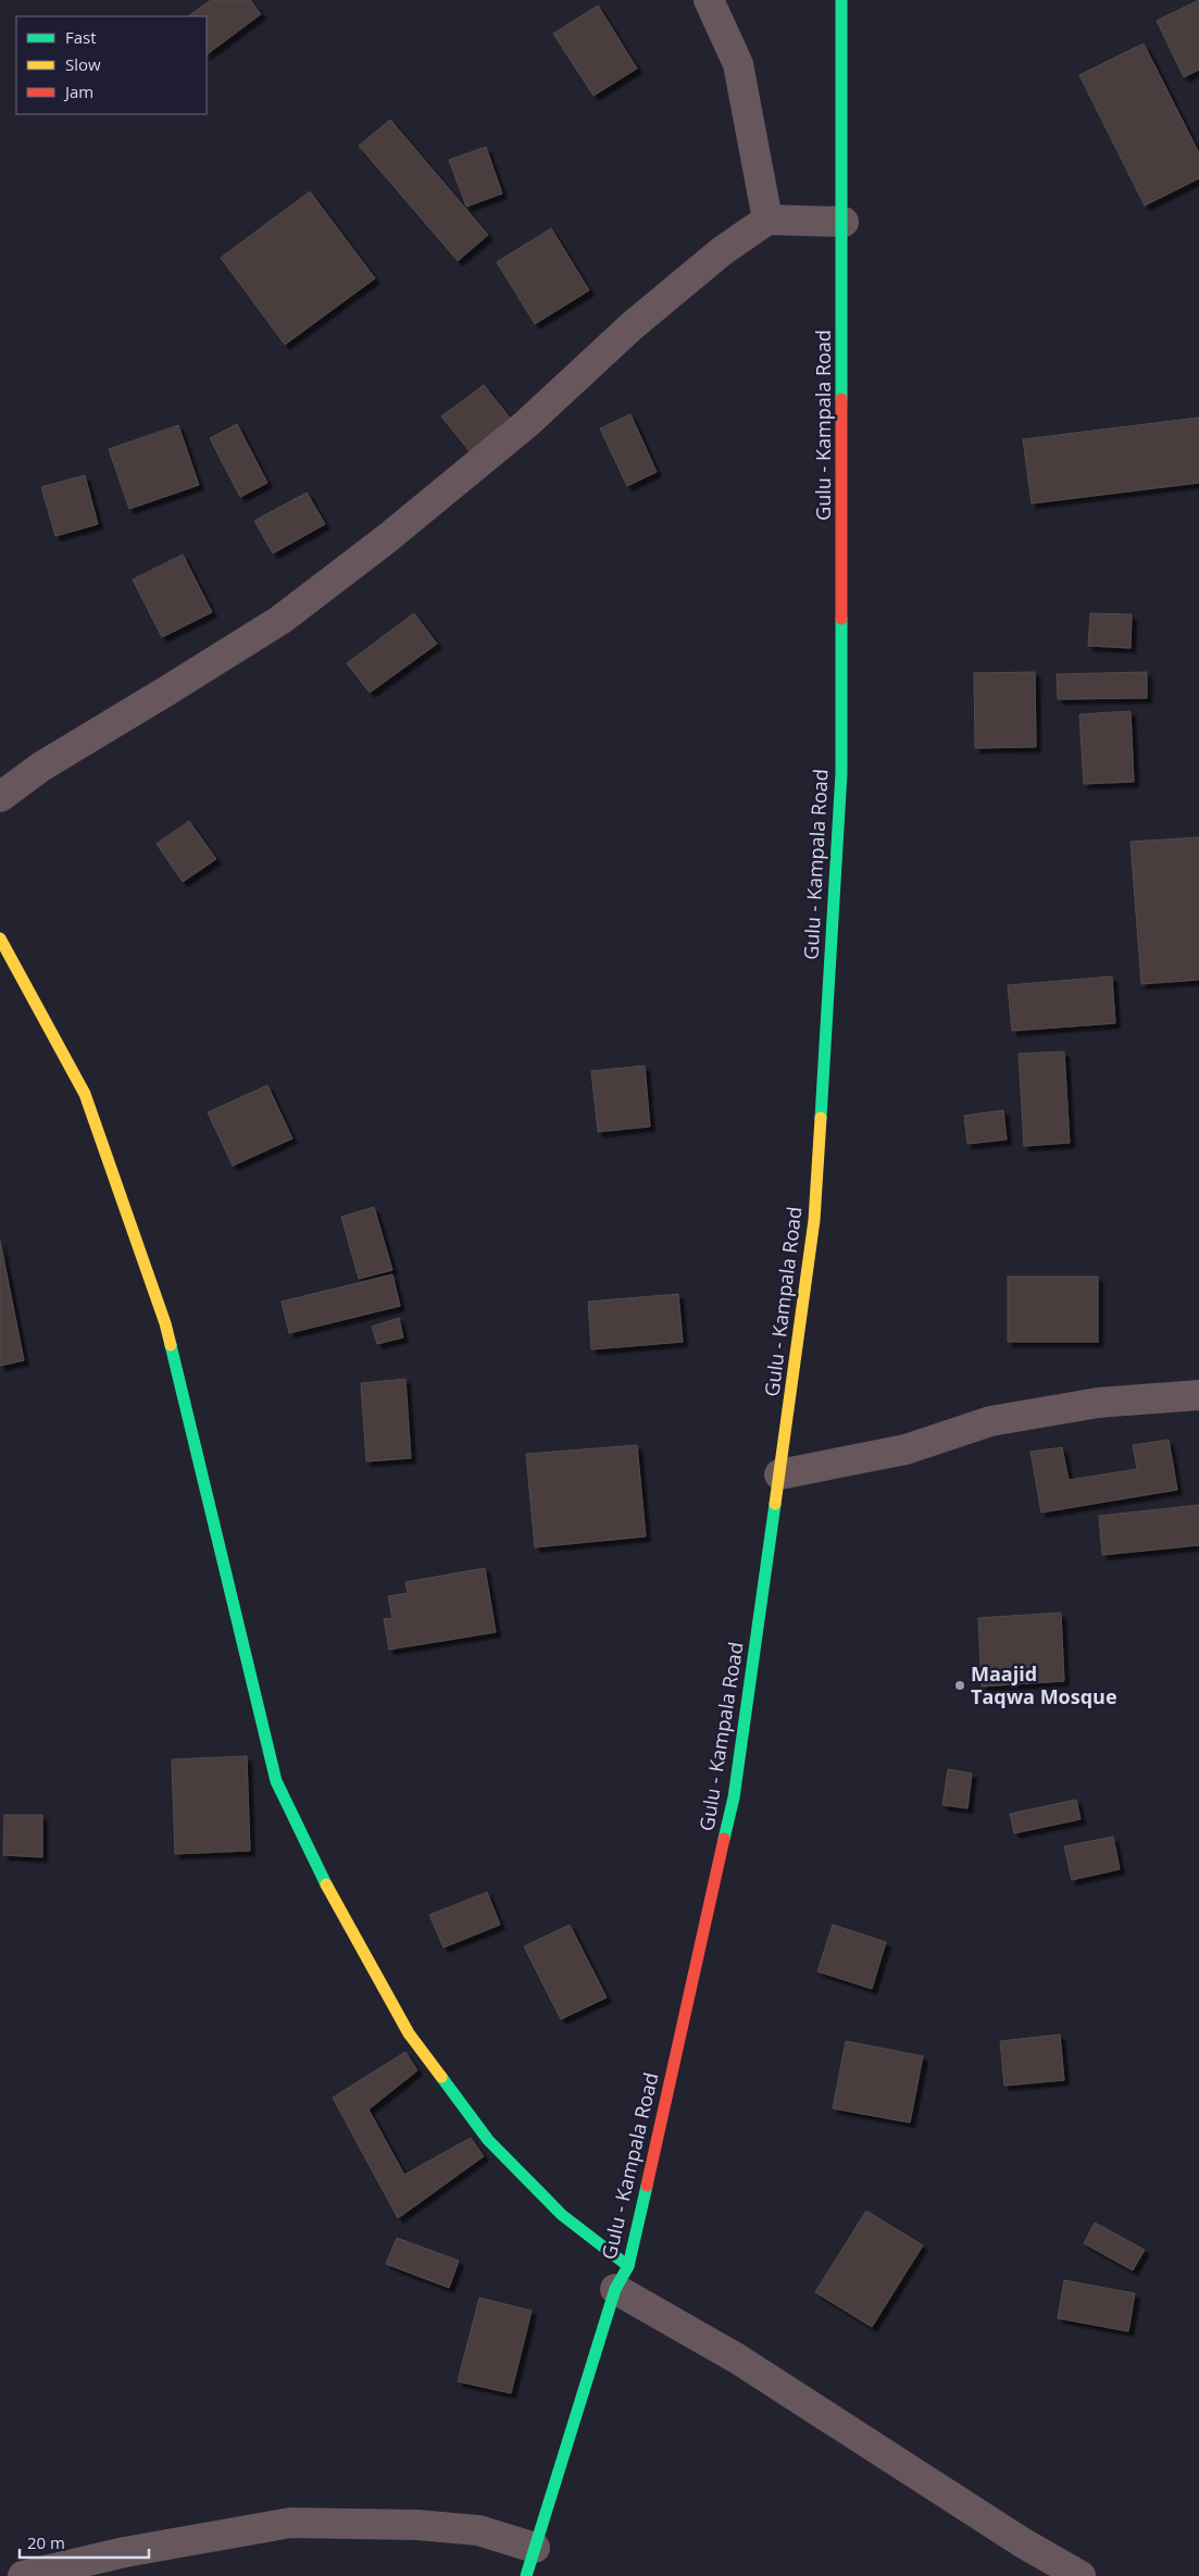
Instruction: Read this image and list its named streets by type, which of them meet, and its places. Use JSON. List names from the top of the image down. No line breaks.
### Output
{"streets":{"main road":["Gulu - Kampala Road"]},"places":["Maajid Taqwa Mosque"],"legend":["Fast","Slow","Jam"],"scale_bar":"20 m"}
